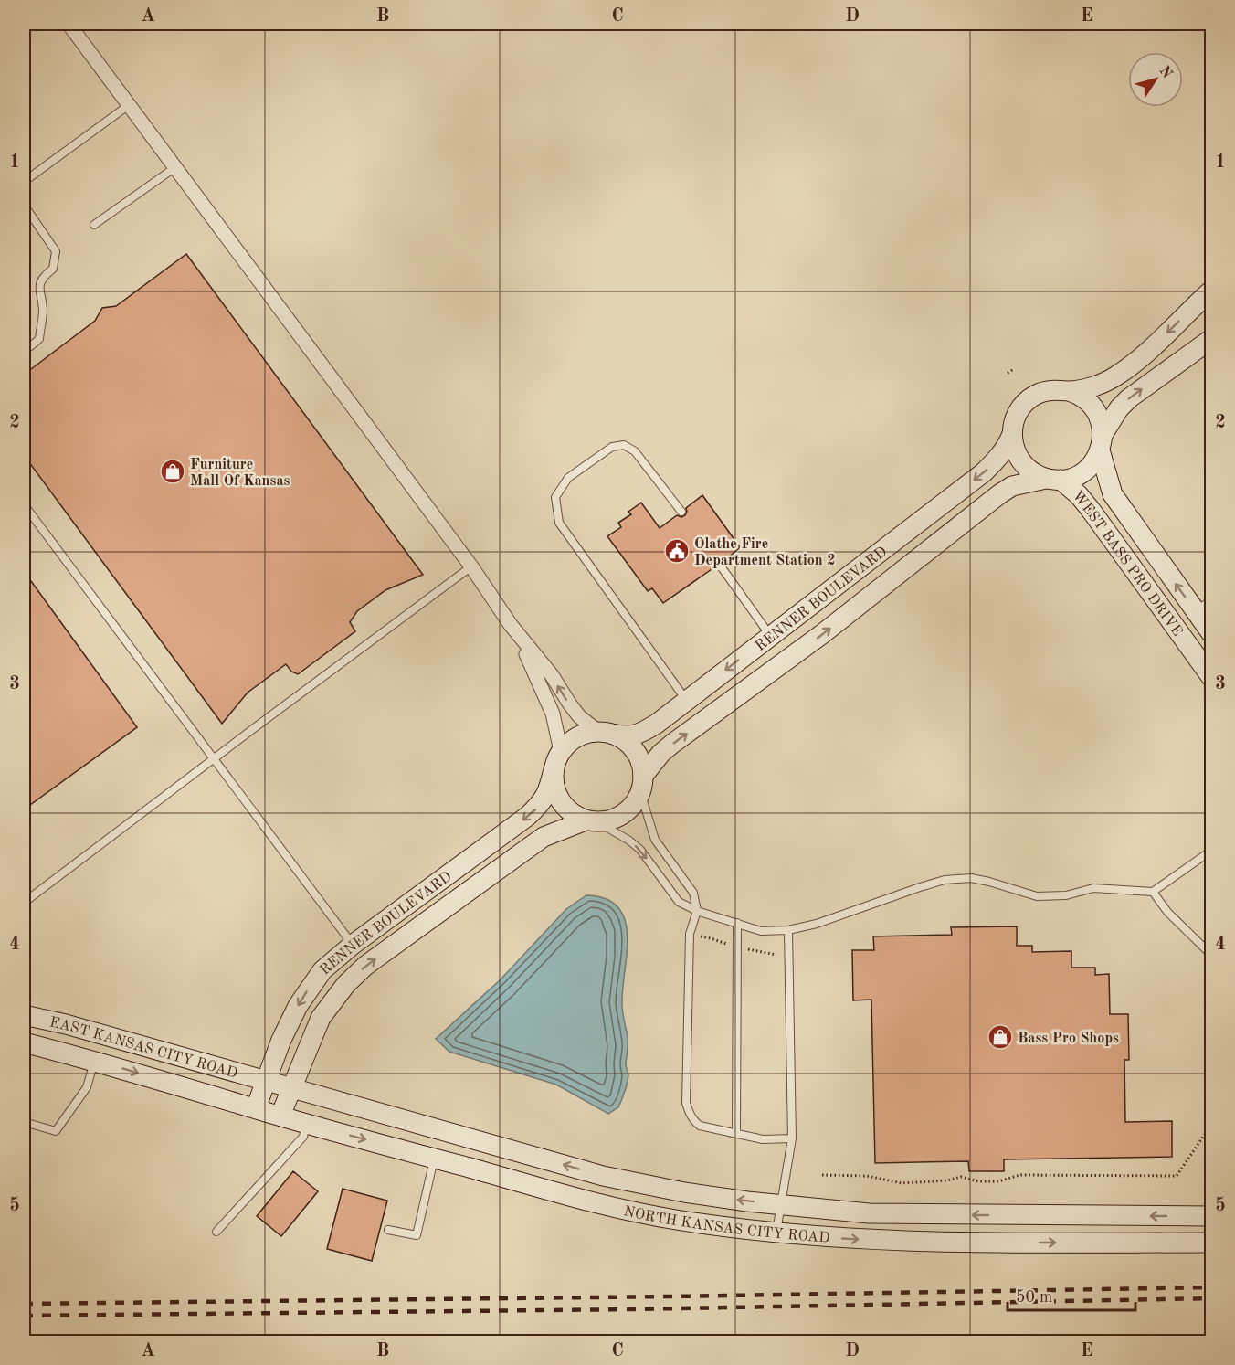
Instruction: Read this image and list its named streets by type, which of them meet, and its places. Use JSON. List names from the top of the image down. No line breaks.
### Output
{"streets":{"main road":["WEST BASS PRO DRIVE","RENNER BOULEVARD","EAST KANSAS CITY ROAD","NORTH KANSAS CITY ROAD"]},"crossings":[["WEST BASS PRO DRIVE","RENNER BOULEVARD"],["RENNER BOULEVARD","EAST KANSAS CITY ROAD"],["RENNER BOULEVARD","NORTH KANSAS CITY ROAD"],["EAST KANSAS CITY ROAD","NORTH KANSAS CITY ROAD"]],"places":{"shop":["Furniture Mall Of Kansas","Bass Pro Shops"],"public building":["Olathe Fire Department Station 2"]},"scale_bar":"50 m","north":"top right","grid":{"columns":["A","B","C","D","E"],"rows":["1","2","3","4","5"]}}
